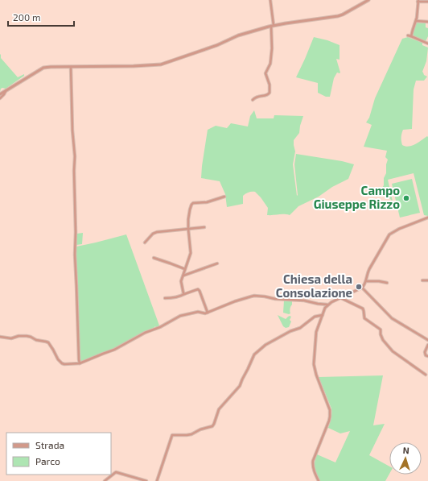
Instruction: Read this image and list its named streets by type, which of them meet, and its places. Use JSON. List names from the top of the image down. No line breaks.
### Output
{"places":["Campo Giuseppe Rizzo","Chiesa della Consolazione"],"legend":["Strada","Parco"],"scale_bar":"200 m","north":"top"}
